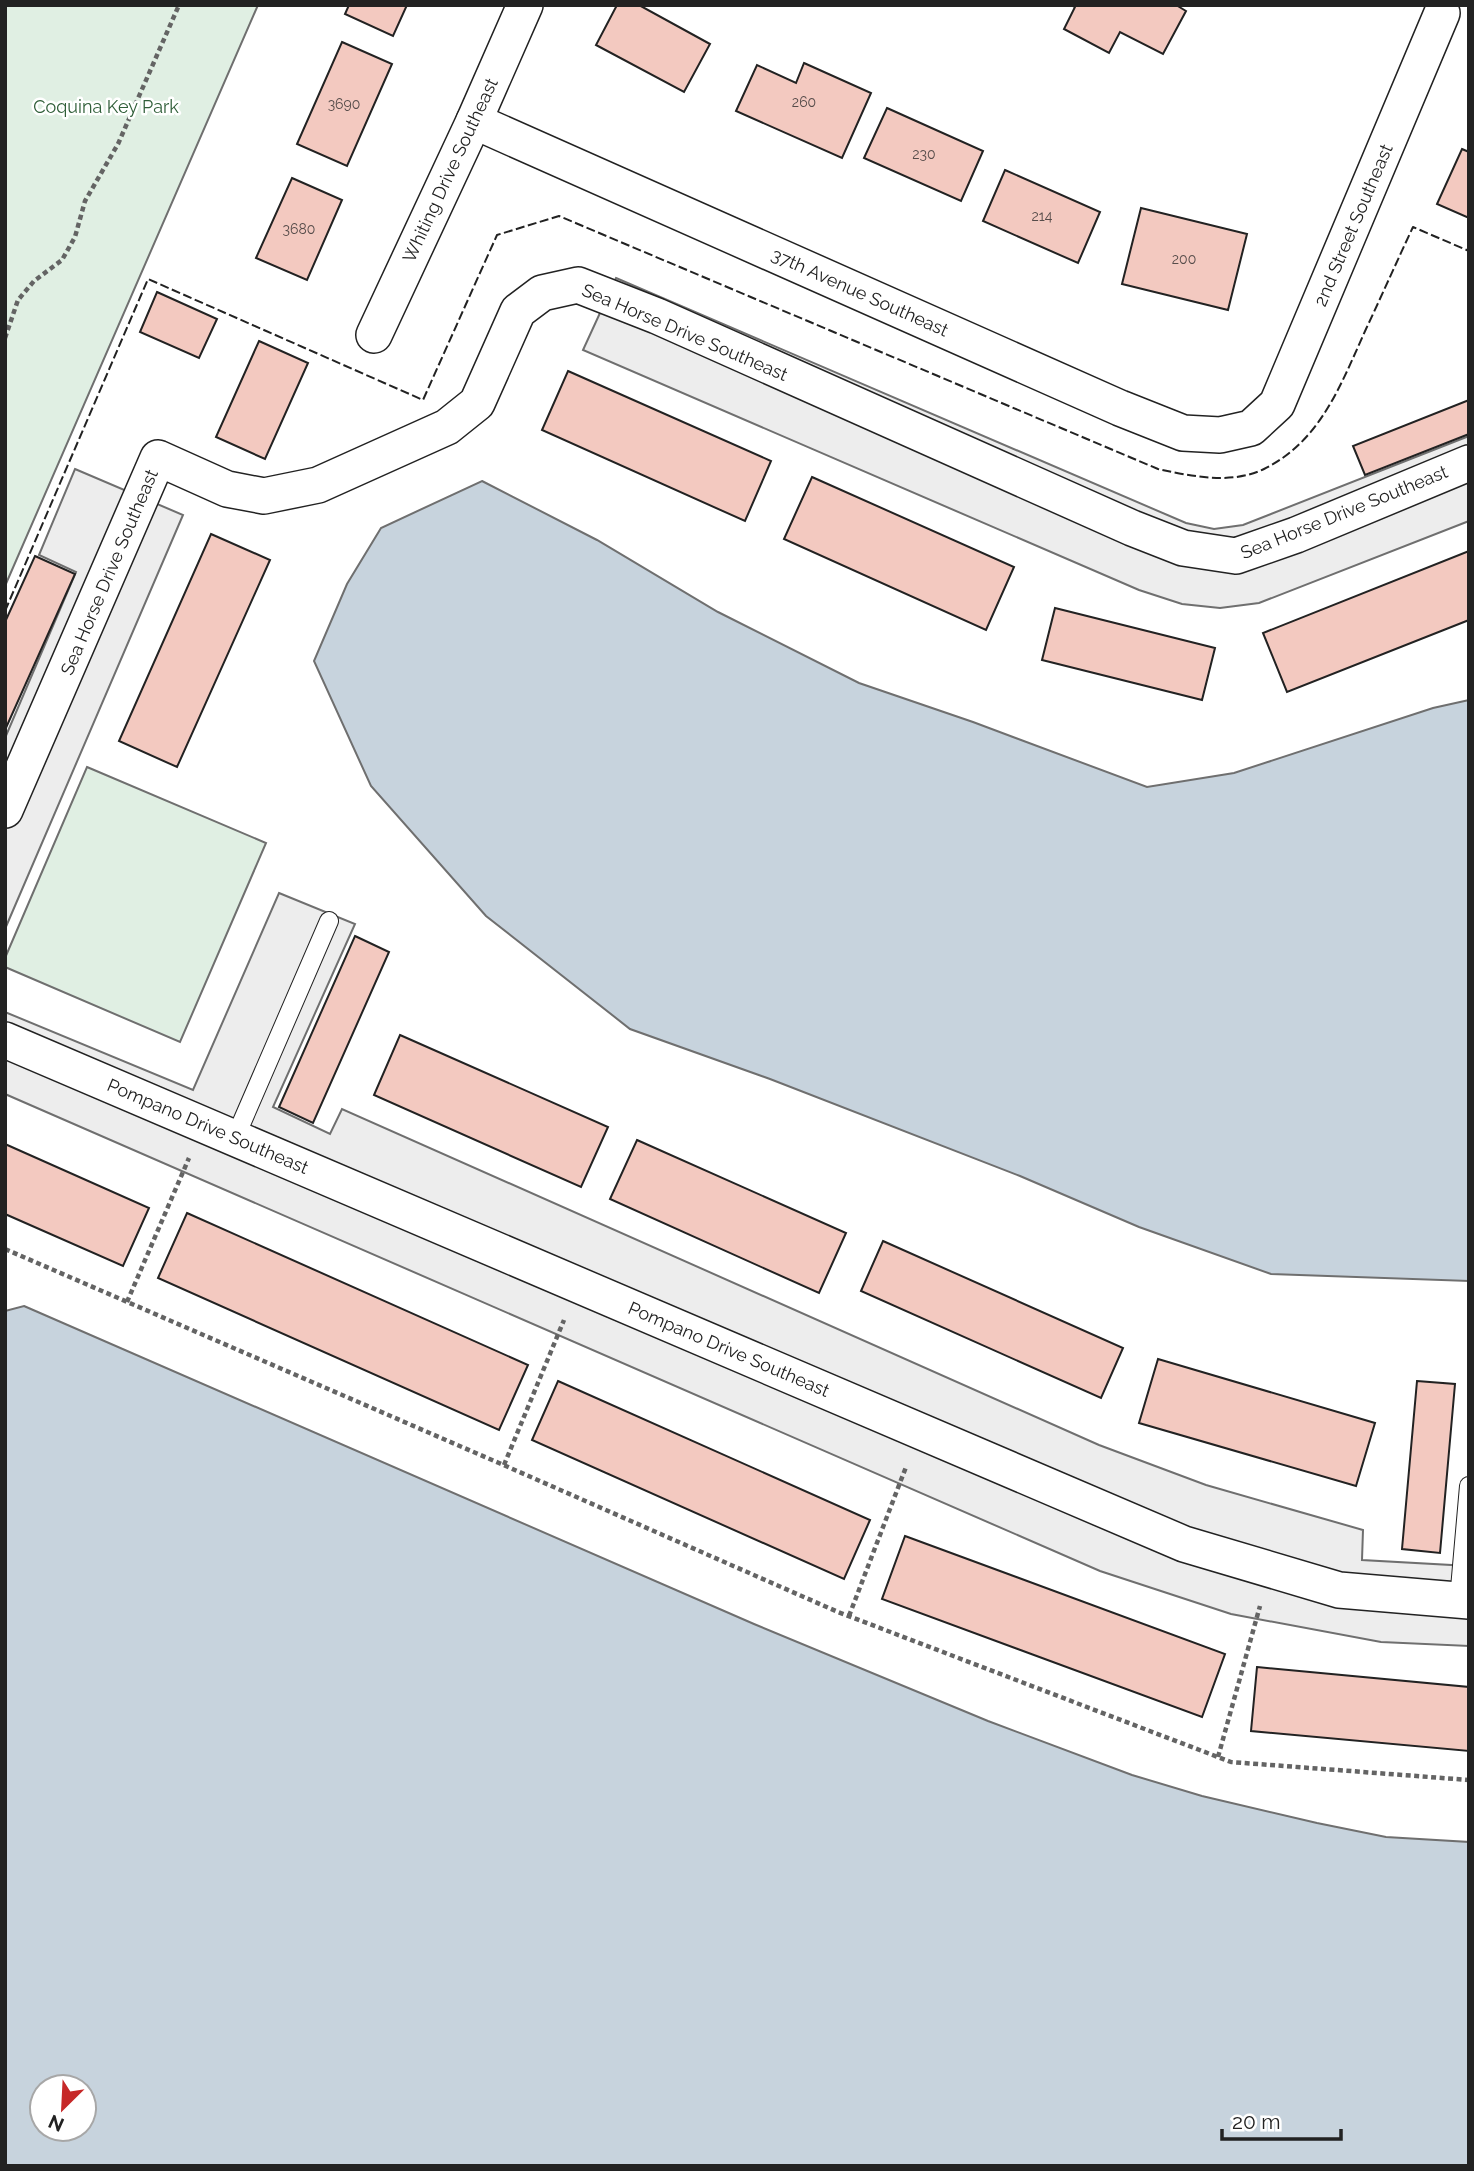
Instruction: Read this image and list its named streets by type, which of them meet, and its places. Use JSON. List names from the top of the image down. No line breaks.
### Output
{"streets":{"street":["Whiting Drive Southeast","2nd Street Southeast","37th Avenue Southeast","Sea Horse Drive Southeast","Pompano Drive Southeast"]},"crossings":[["Whiting Drive Southeast","37th Avenue Southeast"],["2nd Street Southeast","37th Avenue Southeast"]],"parks":["Coquina Key Park"],"house_numbers":["260","3690","230","214","3680","200"],"scale_bar":"20 m","north":"bottom left"}
